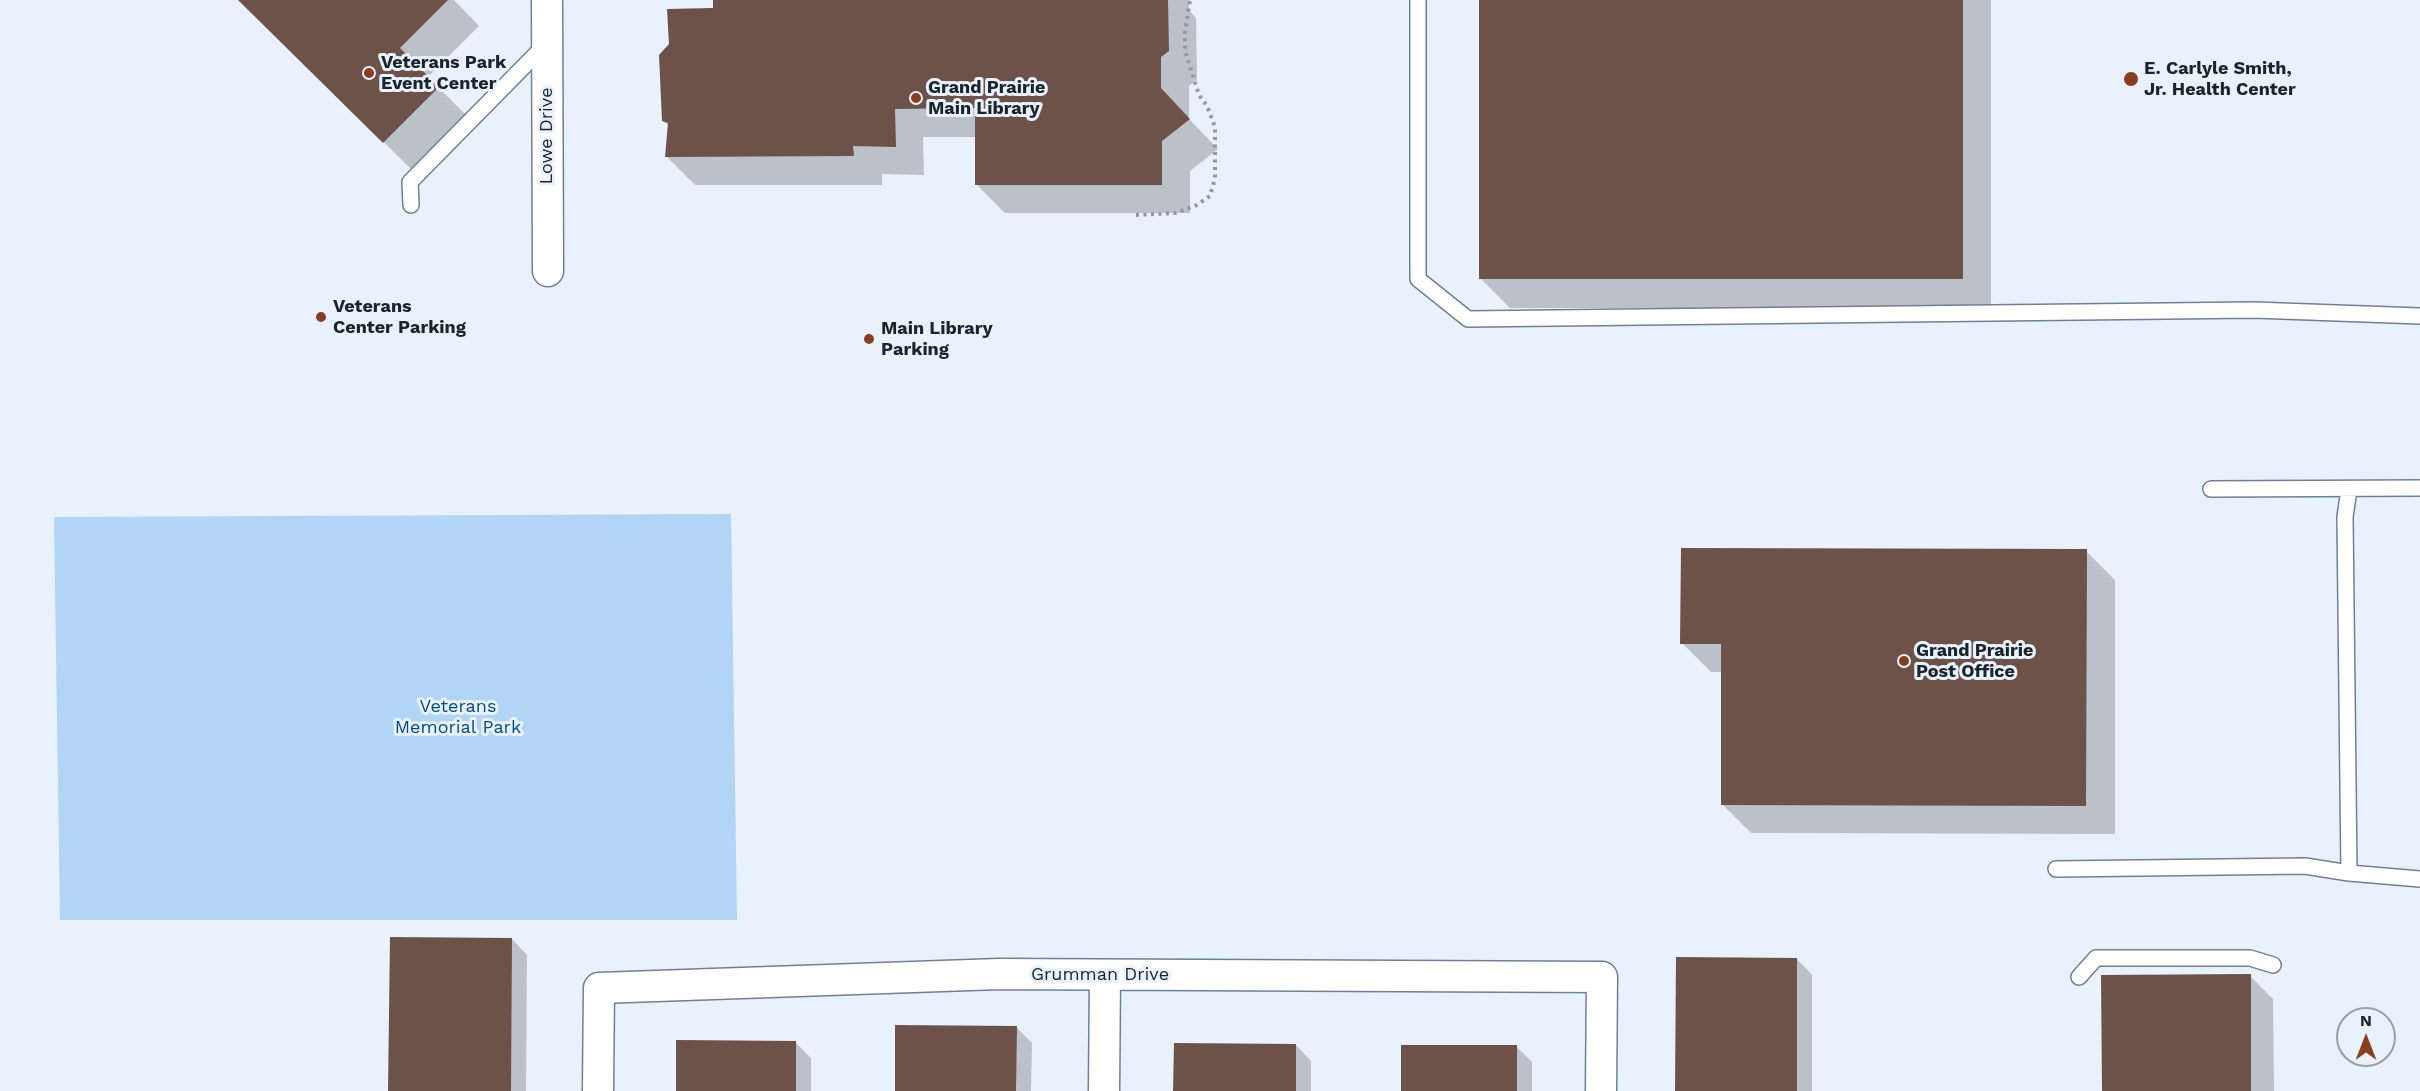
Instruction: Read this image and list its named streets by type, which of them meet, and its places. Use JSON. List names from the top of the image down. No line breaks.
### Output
{"streets":{"street":["Lowe Drive","Grumman Drive"]},"parks":["Veterans Memorial Park"],"places":["Veterans Park Event Center","E. Carlyle Smith, Jr. Health Center","Grand Prairie Main Library","Veterans Center Parking","Main Library Parking","Grand Prairie Post Office"],"north":"top"}
